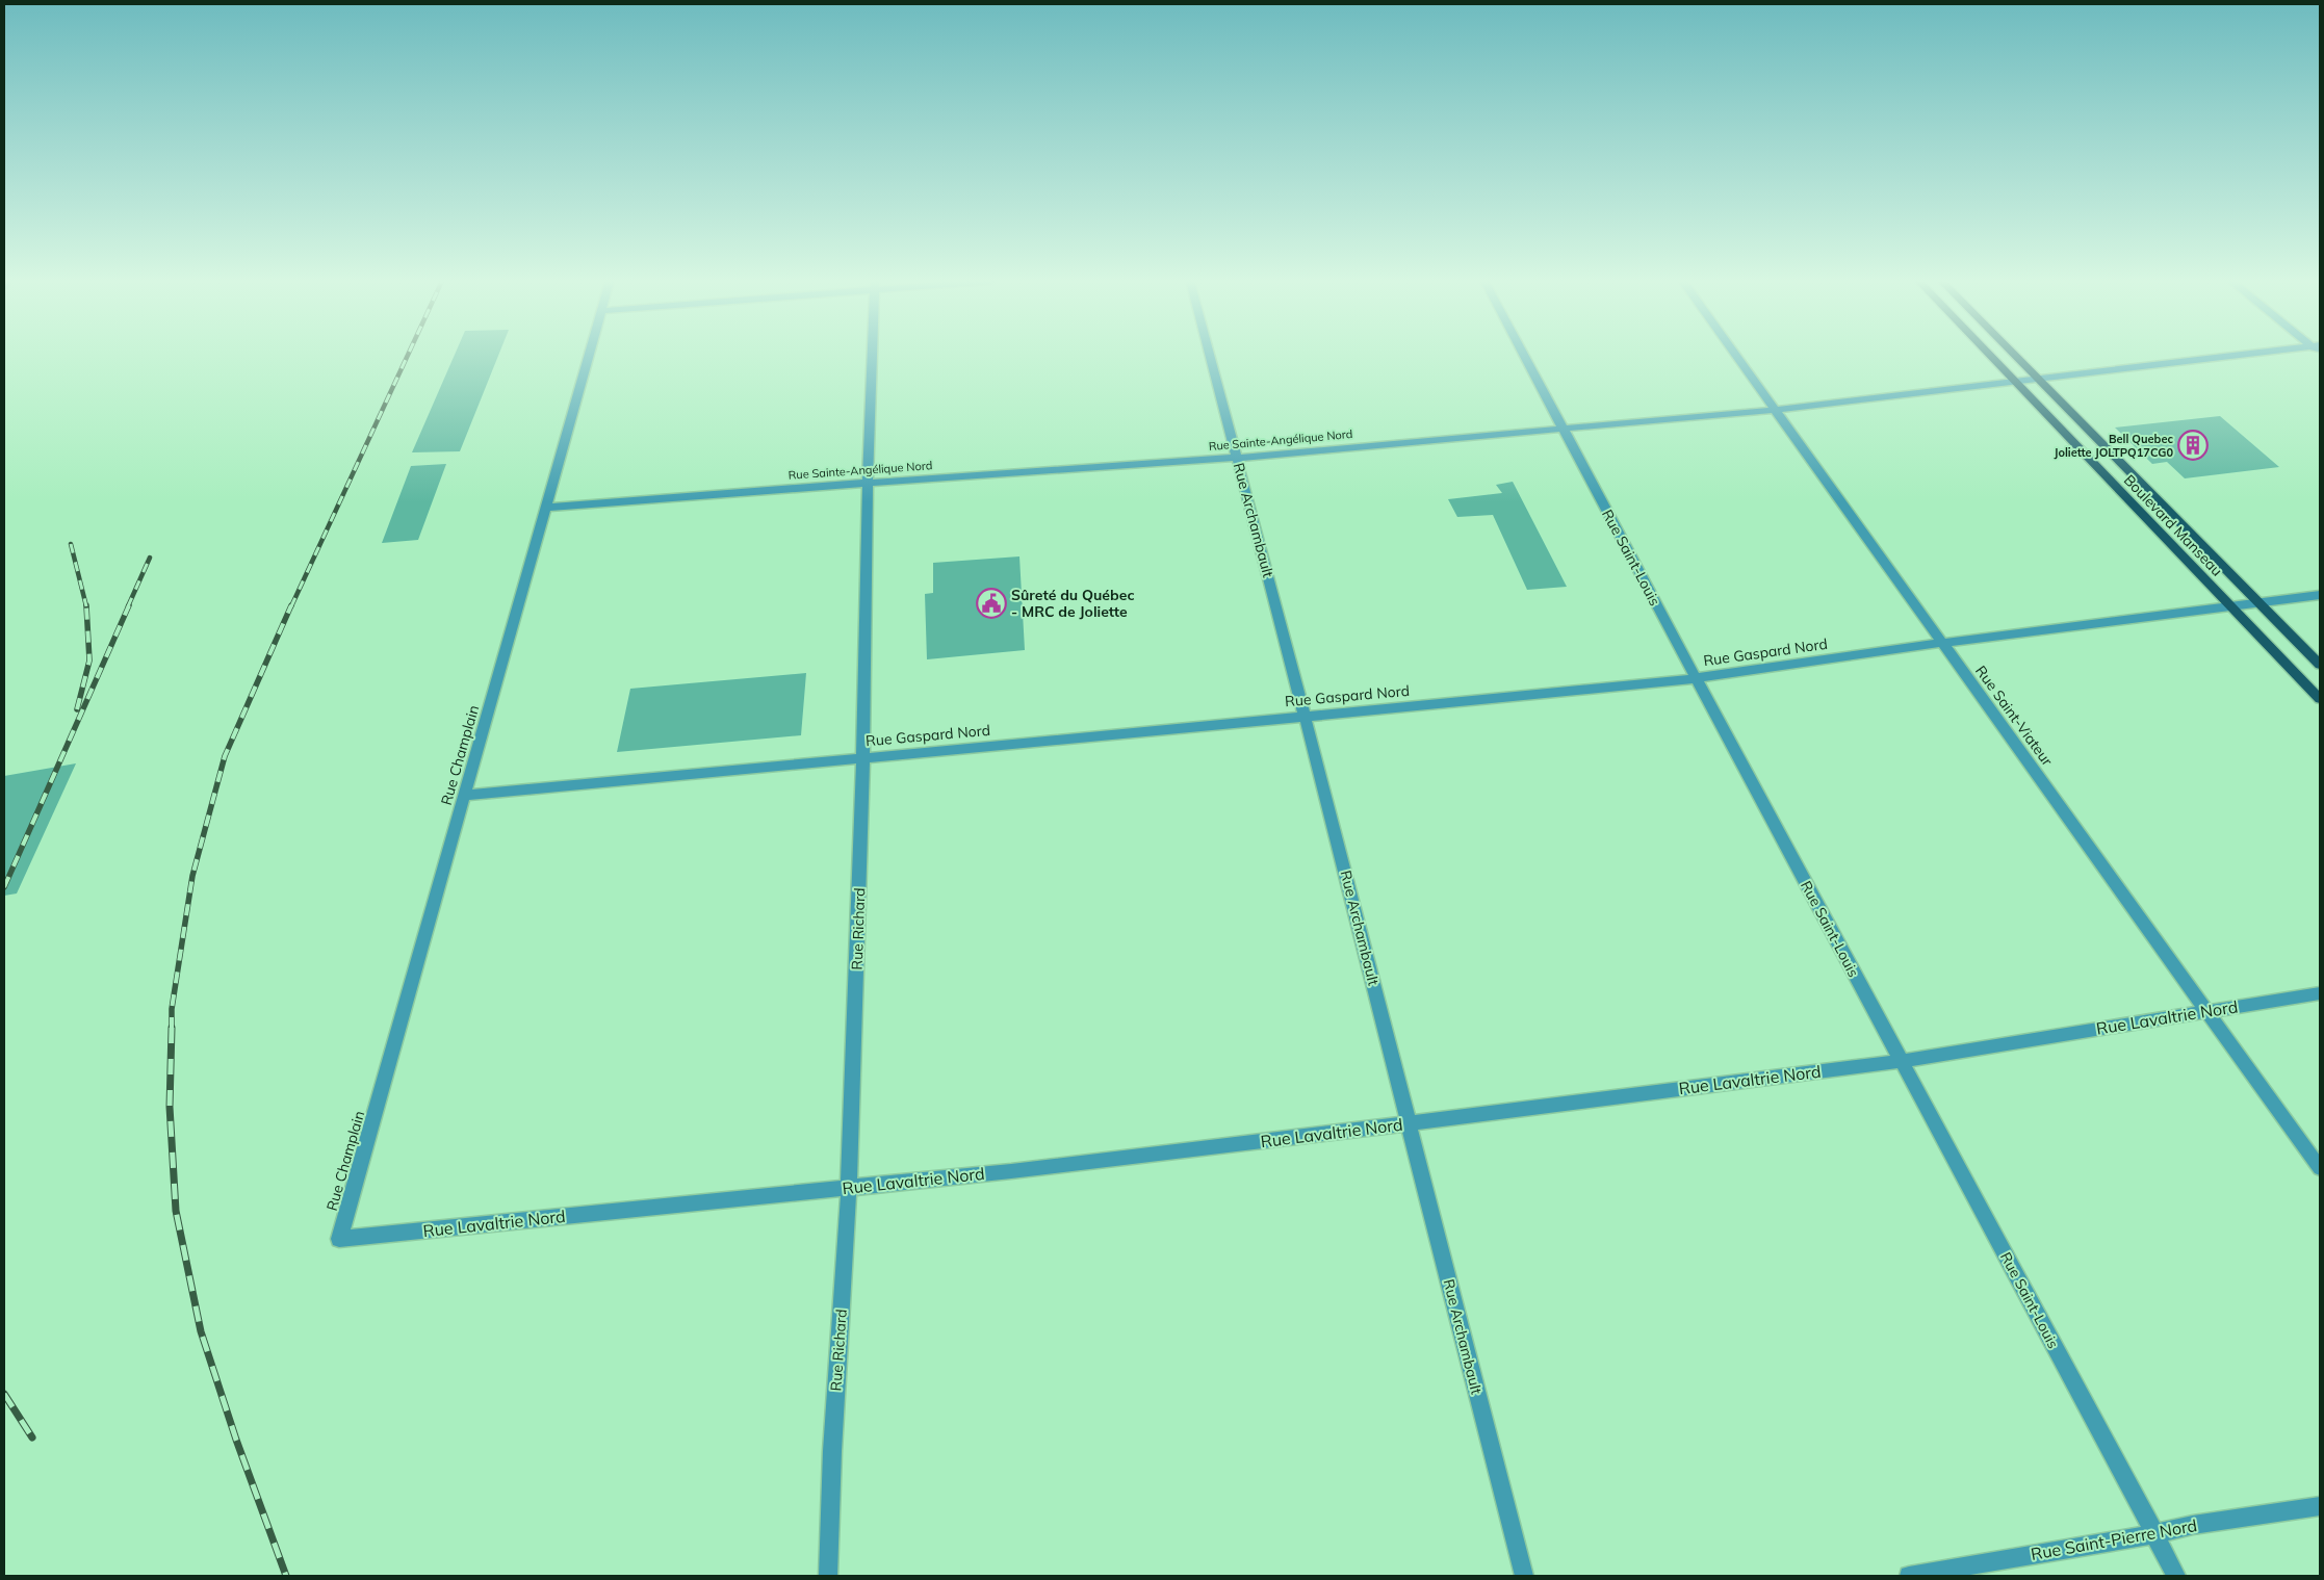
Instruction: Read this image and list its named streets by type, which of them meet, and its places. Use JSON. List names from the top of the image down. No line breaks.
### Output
{"streets":{"main road":["Boulevard Manseau"],"street":["Rue Sainte-Angélique Nord","Rue Archambault","Rue Saint-Louis","Rue Gaspard Nord","Rue Saint-Viateur","Rue Champlain","Rue Richard","Rue Lavaltrie Nord","Rue Saint-Pierre Nord"]},"crossings":[["Rue Sainte-Angélique Nord","Rue Archambault"],["Rue Sainte-Angélique Nord","Boulevard Manseau"],["Rue Sainte-Angélique Nord","Rue Saint-Louis"],["Rue Sainte-Angélique Nord","Rue Saint-Viateur"],["Rue Sainte-Angélique Nord","Rue Champlain"],["Rue Sainte-Angélique Nord","Rue Richard"],["Rue Archambault","Rue Gaspard Nord"],["Rue Archambault","Rue Lavaltrie Nord"],["Boulevard Manseau","Rue Gaspard Nord"],["Rue Saint-Louis","Rue Gaspard Nord"],["Rue Saint-Louis","Rue Lavaltrie Nord"],["Rue Saint-Louis","Rue Saint-Pierre Nord"],["Rue Gaspard Nord","Rue Saint-Viateur"],["Rue Gaspard Nord","Rue Champlain"],["Rue Gaspard Nord","Rue Richard"],["Rue Saint-Viateur","Rue Lavaltrie Nord"],["Rue Champlain","Rue Lavaltrie Nord"],["Rue Richard","Rue Lavaltrie Nord"]],"places":{"building":["Bell Quebec Joliette JOLTPQ17CG0"],"public building":["Sûreté du Québec - MRC de Joliette"]}}
